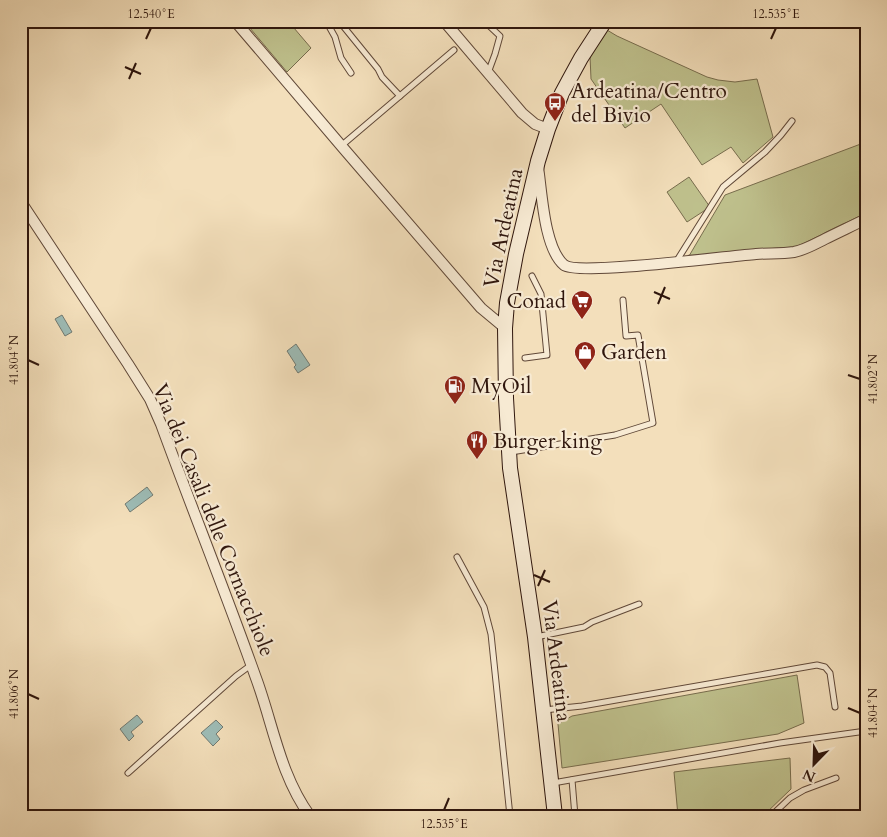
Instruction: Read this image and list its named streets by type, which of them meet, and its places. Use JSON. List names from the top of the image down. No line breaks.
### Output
{"streets":{"main road":["Via Ardeatina"],"street":["Via dei Casali delle Cornacchiole"]},"places":{"bus stop":["Ardeatina/Centro del Bivio"],"supermarket":["Conad"],"shop":["Garden"],"fuel station":["MyOil"],"restaurant":["Burger king"]},"north":"bottom left","coordinates":["12.540°E","12.535°E","41.804°N","41.802°N","41.806°N"]}
